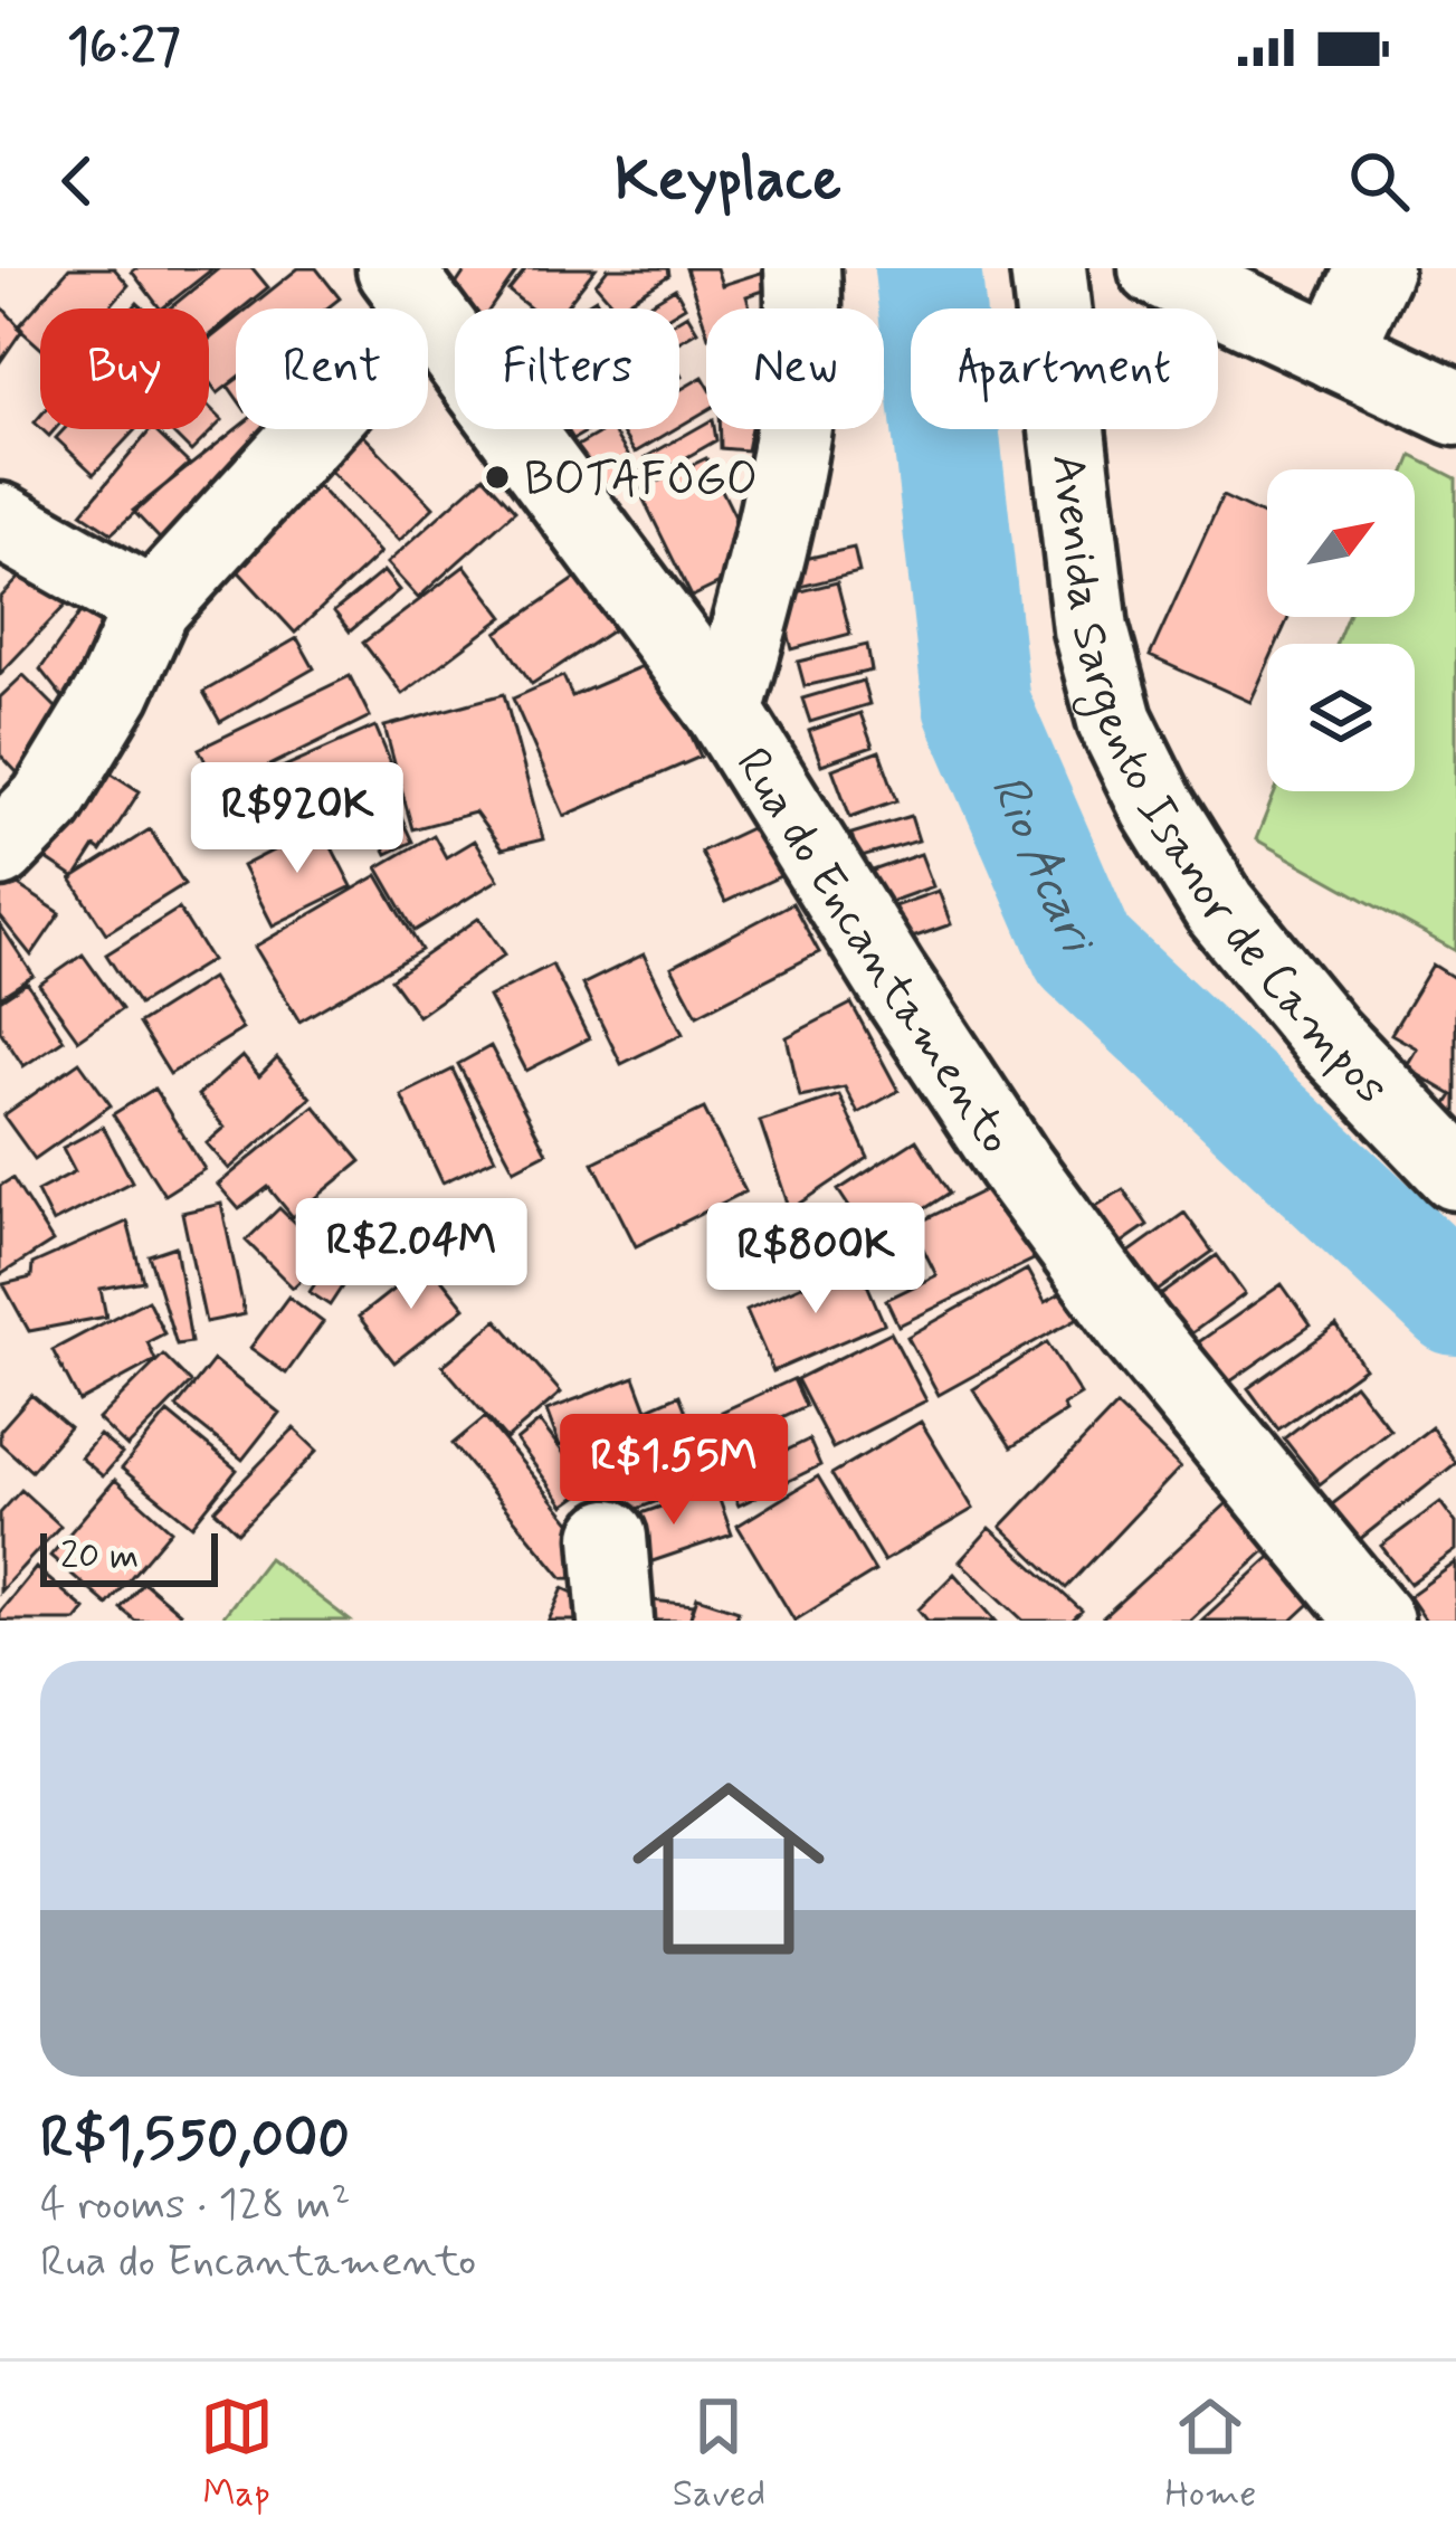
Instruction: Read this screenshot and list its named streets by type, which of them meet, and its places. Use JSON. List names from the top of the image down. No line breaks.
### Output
{"streets":{"street":["Avenida Sargento Isanor de Campos","Rua do Encantamento"]},"water":["Rio Acari"],"places":["BOTAFOGO"],"scale_bar":"20 m","north":"top right","page":{"status":"16:27","header":"Keyplace","chip":["Buy","Rent","Filters","New","Apartment"],"price":["R$920K","R$2.04M","R$800K","R$1.55M"],"scale":"20 m","list":[{"name":"R$1,550,000","note":"4 rooms · 128 m² · Rua do Encantamento"}],"tabs":["Map","Saved","Home"]}}
